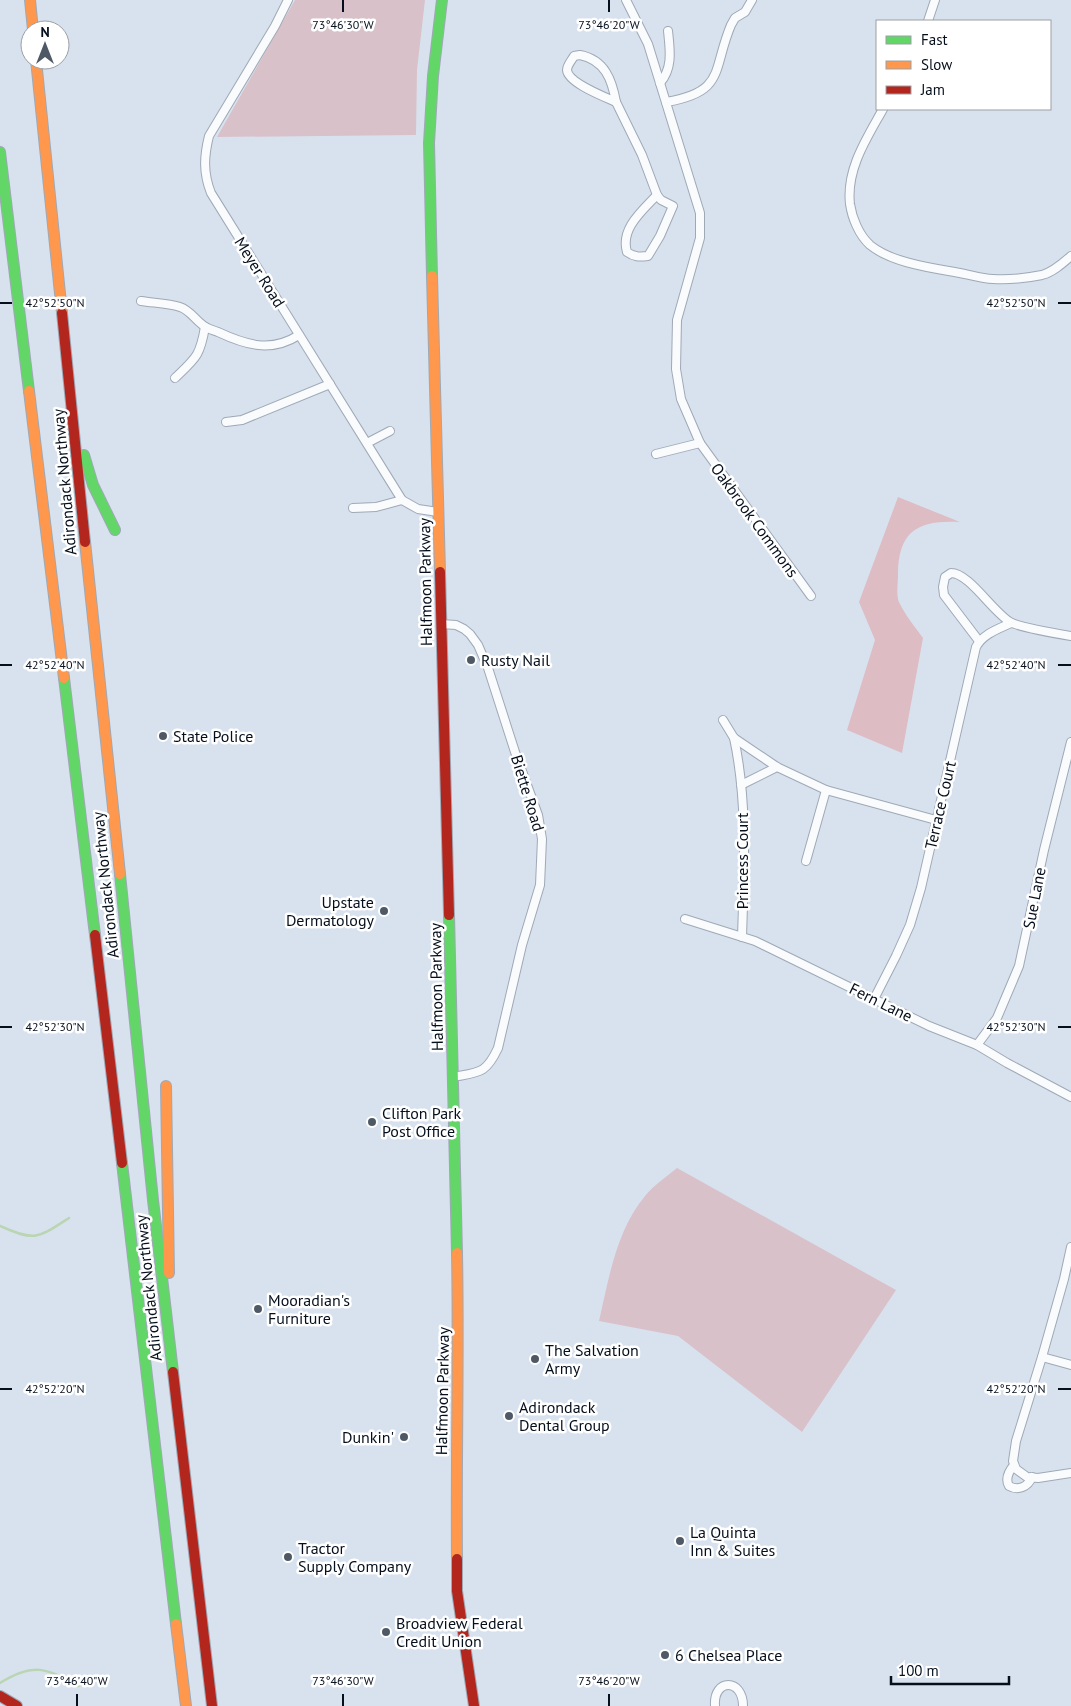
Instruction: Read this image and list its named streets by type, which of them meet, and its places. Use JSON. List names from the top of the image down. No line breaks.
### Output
{"streets":{"main road":["Adirondack Northway","Halfmoon Parkway"],"street":["Meyer Road","Oakbrook Commons","Biette Road","Terrace Court","Princess Court","Sue Lane","Fern Lane"]},"crossings":[["Halfmoon Parkway","Biette Road"],["Terrace Court","Princess Court"],["Terrace Court","Fern Lane"],["Princess Court","Fern Lane"],["Sue Lane","Fern Lane"]],"places":["Rusty Nail","State Police","Upstate Dermatology","Clifton Park Post Office","Mooradian's Furniture","The Salvation Army","Adirondack Dental Group","Dunkin'","La Quinta Inn & Suites","Tractor Supply Company","Broadview Federal Credit Union","6 Chelsea Place"],"legend":["Fast","Slow","Jam"],"scale_bar":"100 m","north":"top","coordinates":["73°46'30\"W","73°46'20\"W","42°52'50\"N","42°52'40\"N","42°52'30\"N","42°52'20\"N","73°46'40\"W"]}
